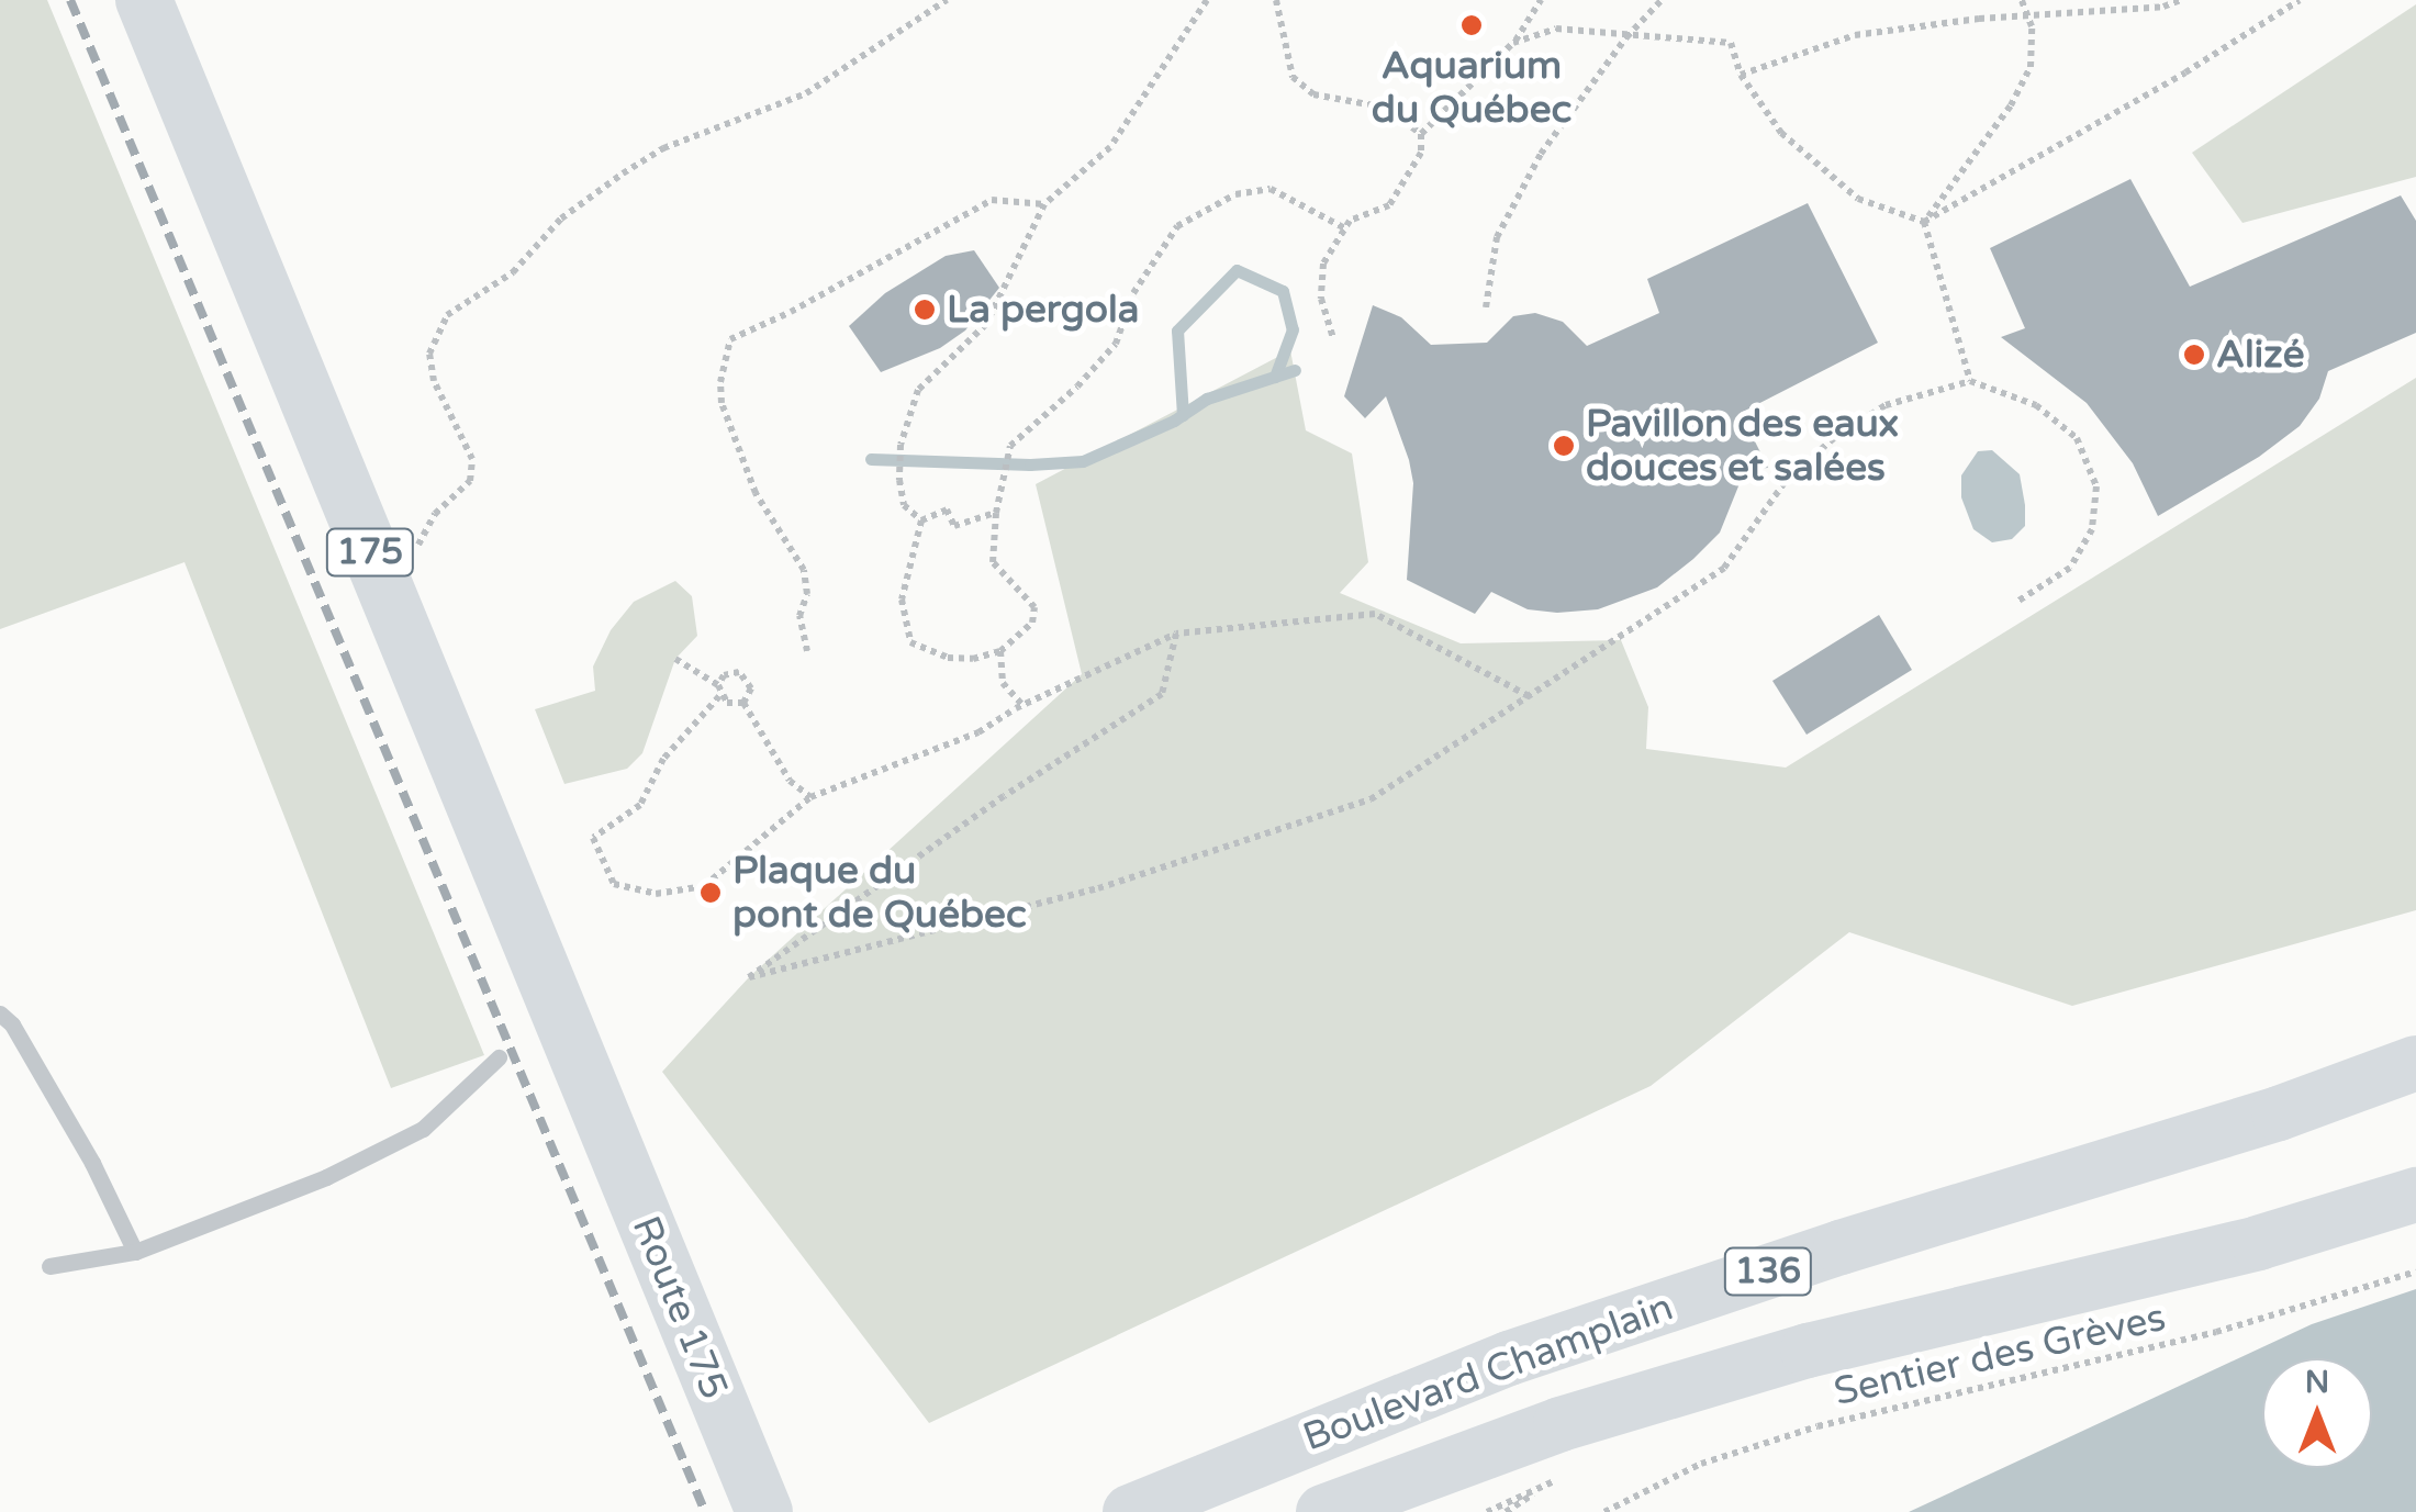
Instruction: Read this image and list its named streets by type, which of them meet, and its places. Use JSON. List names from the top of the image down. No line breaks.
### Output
{"streets":{"highway":["175","Route 175"],"main road":["136","Boulevard Champlain"],"path":["Sentier des Grèves"]},"places":["Aquarium du Québec","La pergola","Alizé","Pavillon des eaux douces et salées","Plaque du pont de Québec"],"north":"top"}
